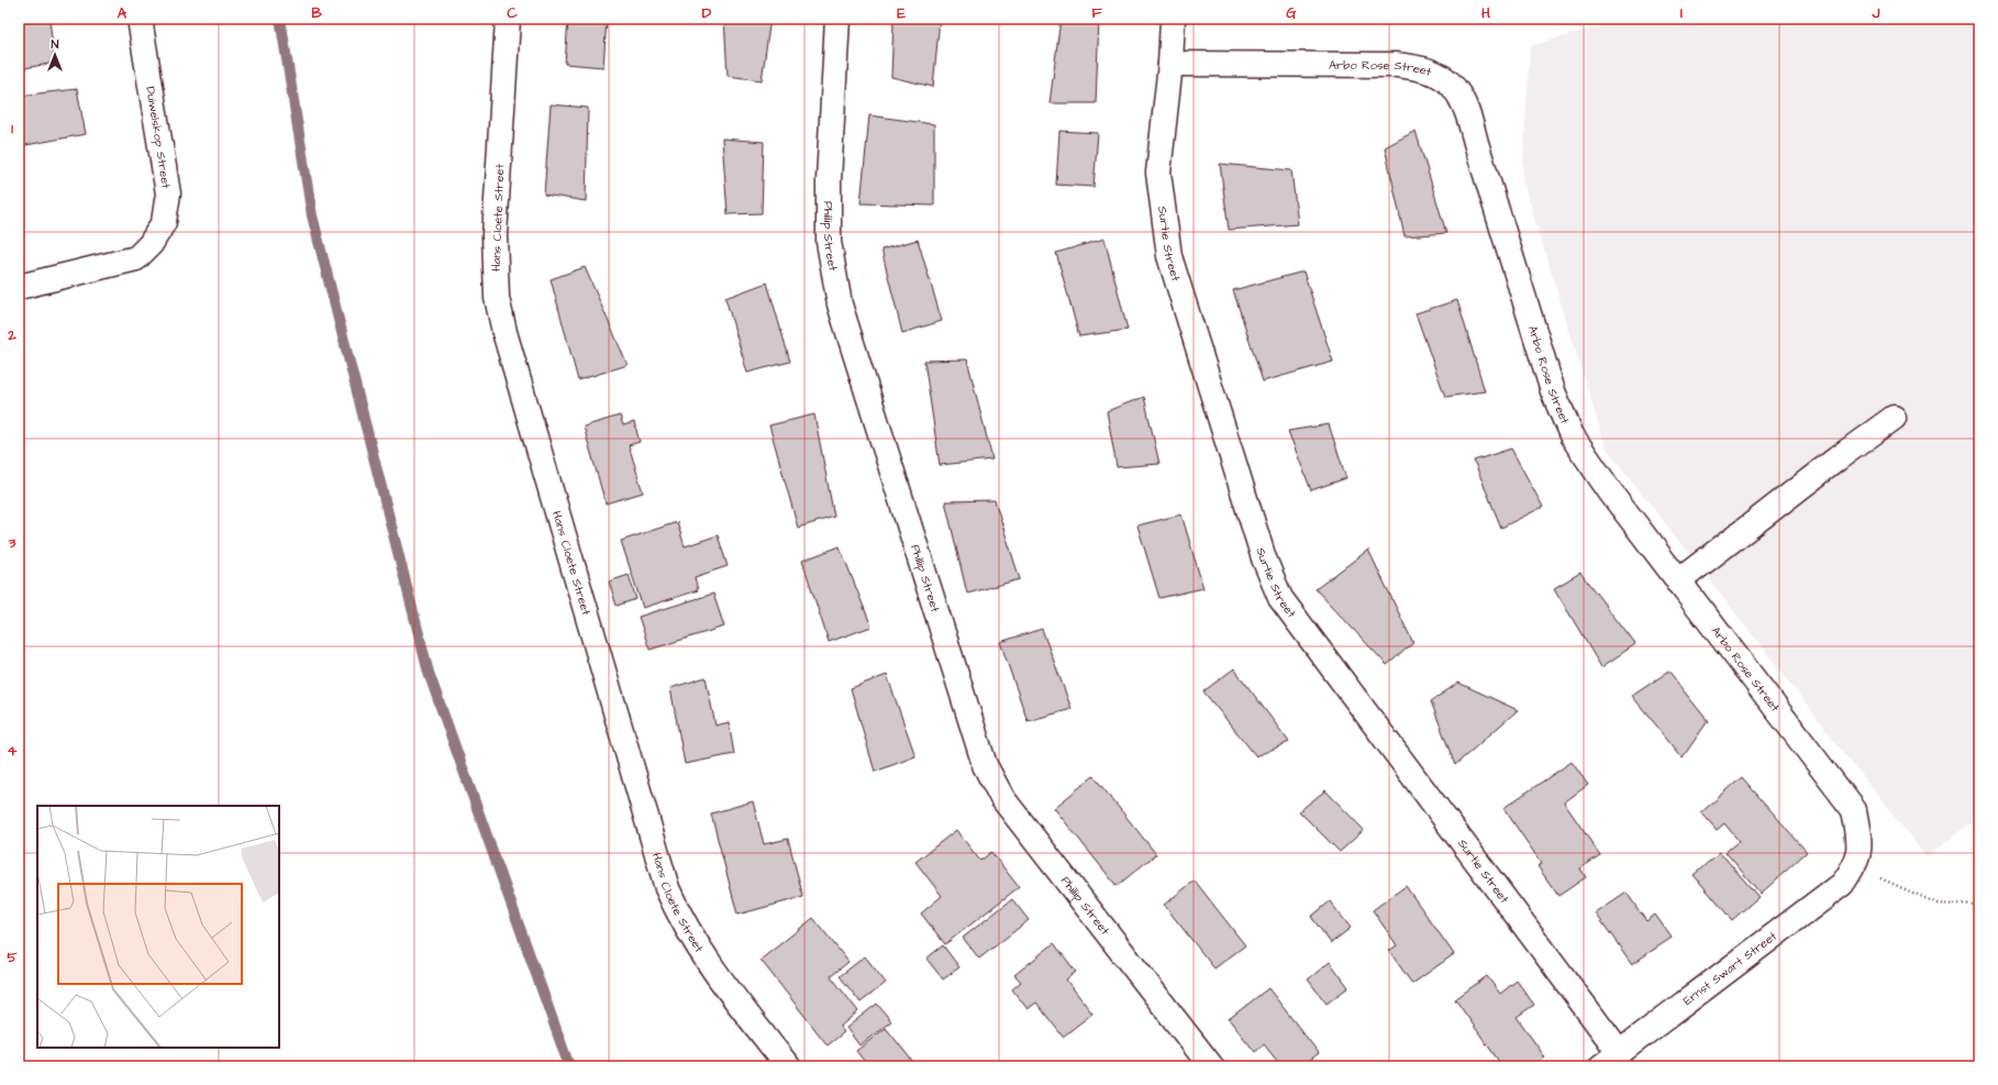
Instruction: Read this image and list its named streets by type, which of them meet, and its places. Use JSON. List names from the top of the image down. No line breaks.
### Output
{"streets":{"street":["Arbo Rose Street","Duiwelskop Street","Hans Cloete Street","Phillip Street","Surtie Street","Ernst Swart Street"]},"crossings":[["Arbo Rose Street","Surtie Street"],["Arbo Rose Street","Ernst Swart Street"],["Surtie Street","Ernst Swart Street"]],"north":"top","grid":{"columns":["A","B","C","D","E","F","G","H","I","J"],"rows":["1","2","3","4","5"]}}
